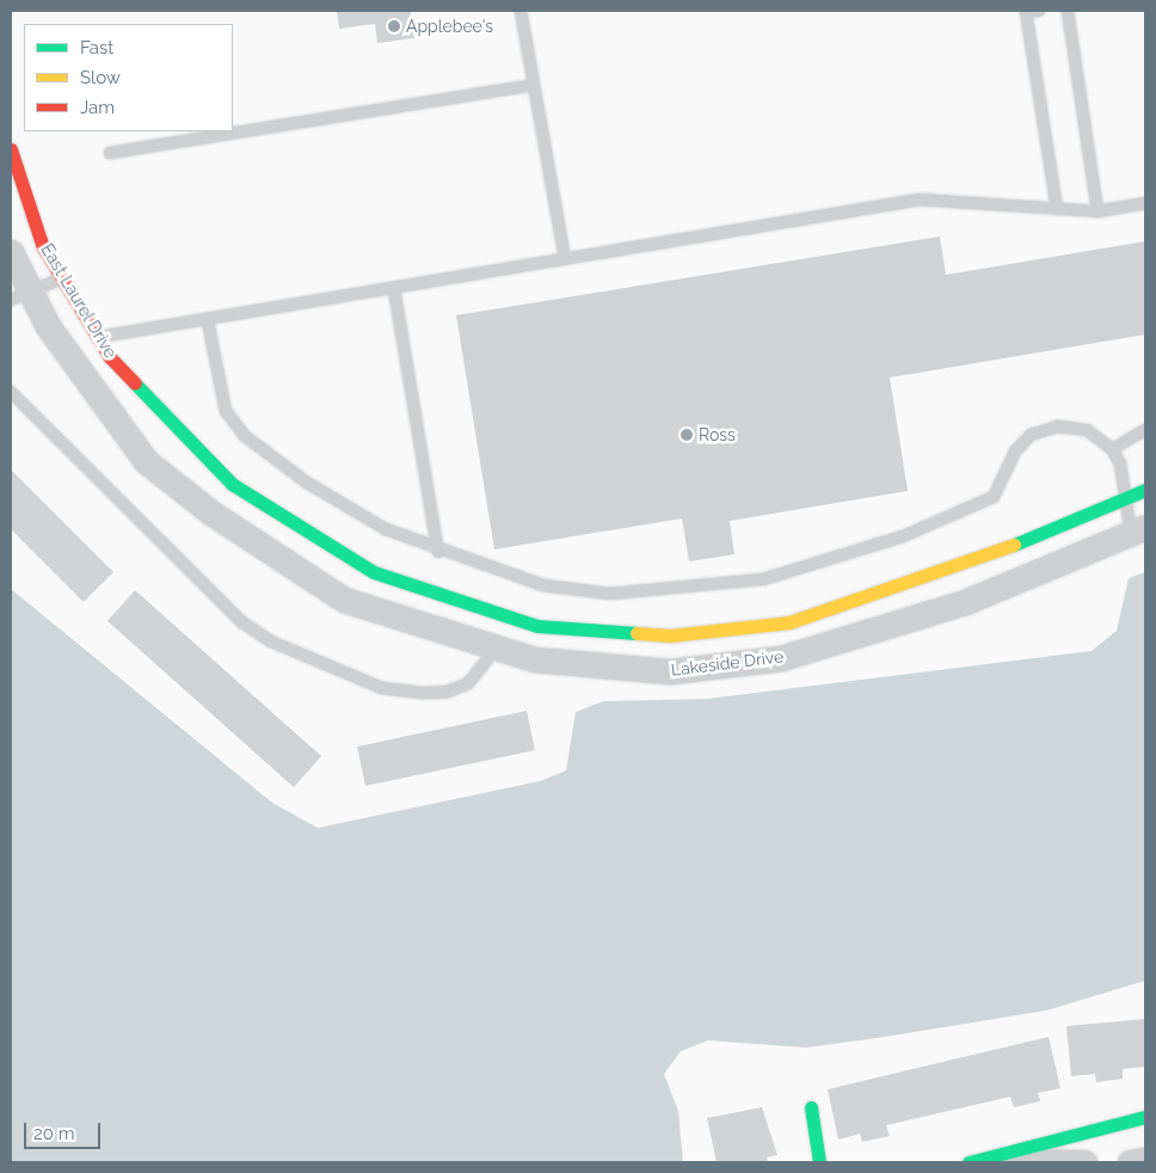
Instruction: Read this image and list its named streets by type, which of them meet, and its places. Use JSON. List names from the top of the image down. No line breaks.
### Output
{"streets":{"street":["East Laurel Drive","Lakeside Drive"]},"crossings":[["East Laurel Drive","Lakeside Drive"]],"places":["Applebee's","Ross"],"legend":["Fast","Slow","Jam"],"scale_bar":"20 m"}
